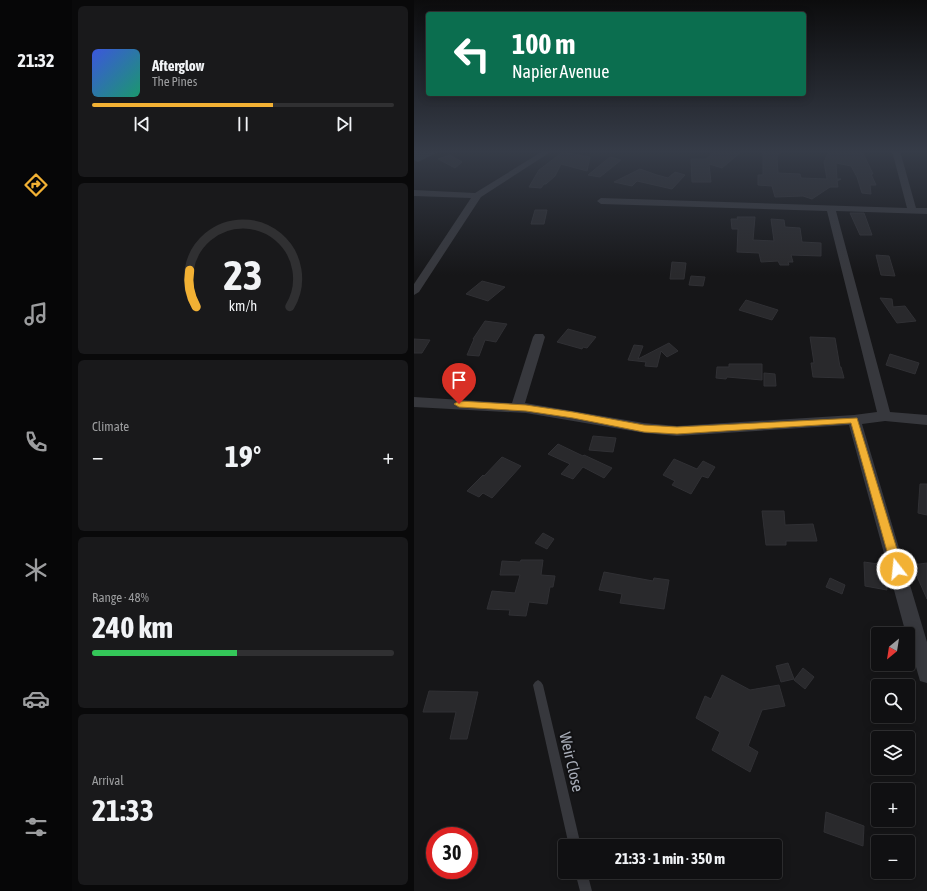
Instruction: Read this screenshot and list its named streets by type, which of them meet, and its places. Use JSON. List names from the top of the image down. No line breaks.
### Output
{"streets":{"lane":["Weir Close"]},"north":"bottom left","page":{"tabs":"21:32","turn":["100 m","Napier Avenue"],"song":["Afterglow","The Pines"],"tile":["Climate",["Range · 48%","240 km"],["Arrival","21:33"]],"heat":["−","19°","+"],"map_buttons":["+","−"],"limit":"30","trip":"21:33 · 1 min · 350 m","gauge":["23","km/h"]}}
